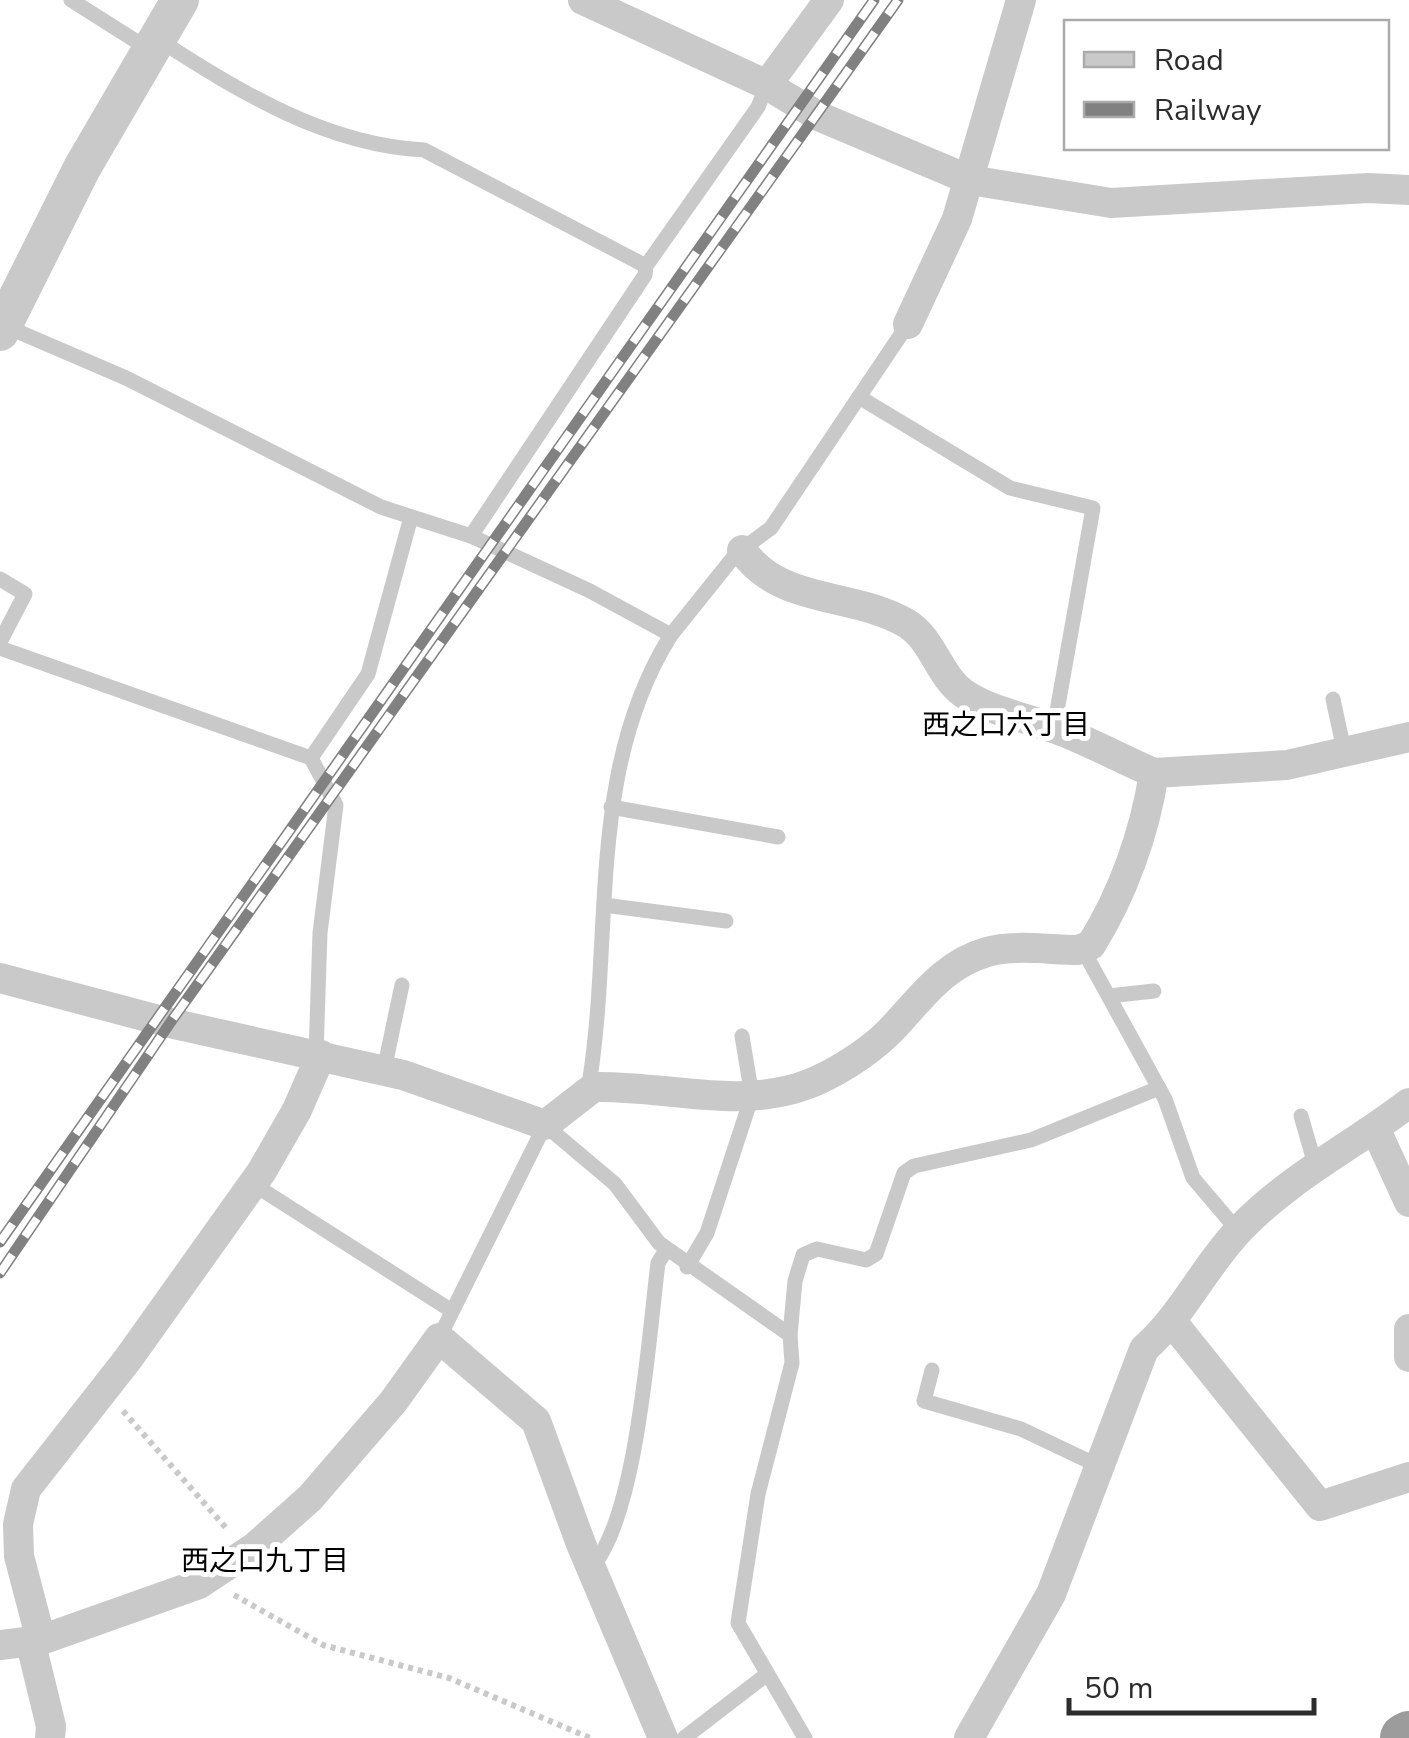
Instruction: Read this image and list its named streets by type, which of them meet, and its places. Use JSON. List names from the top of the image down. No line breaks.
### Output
{"districts":["西之口六丁目","西之口九丁目"],"legend":["Road","Railway"],"scale_bar":"50 m"}
